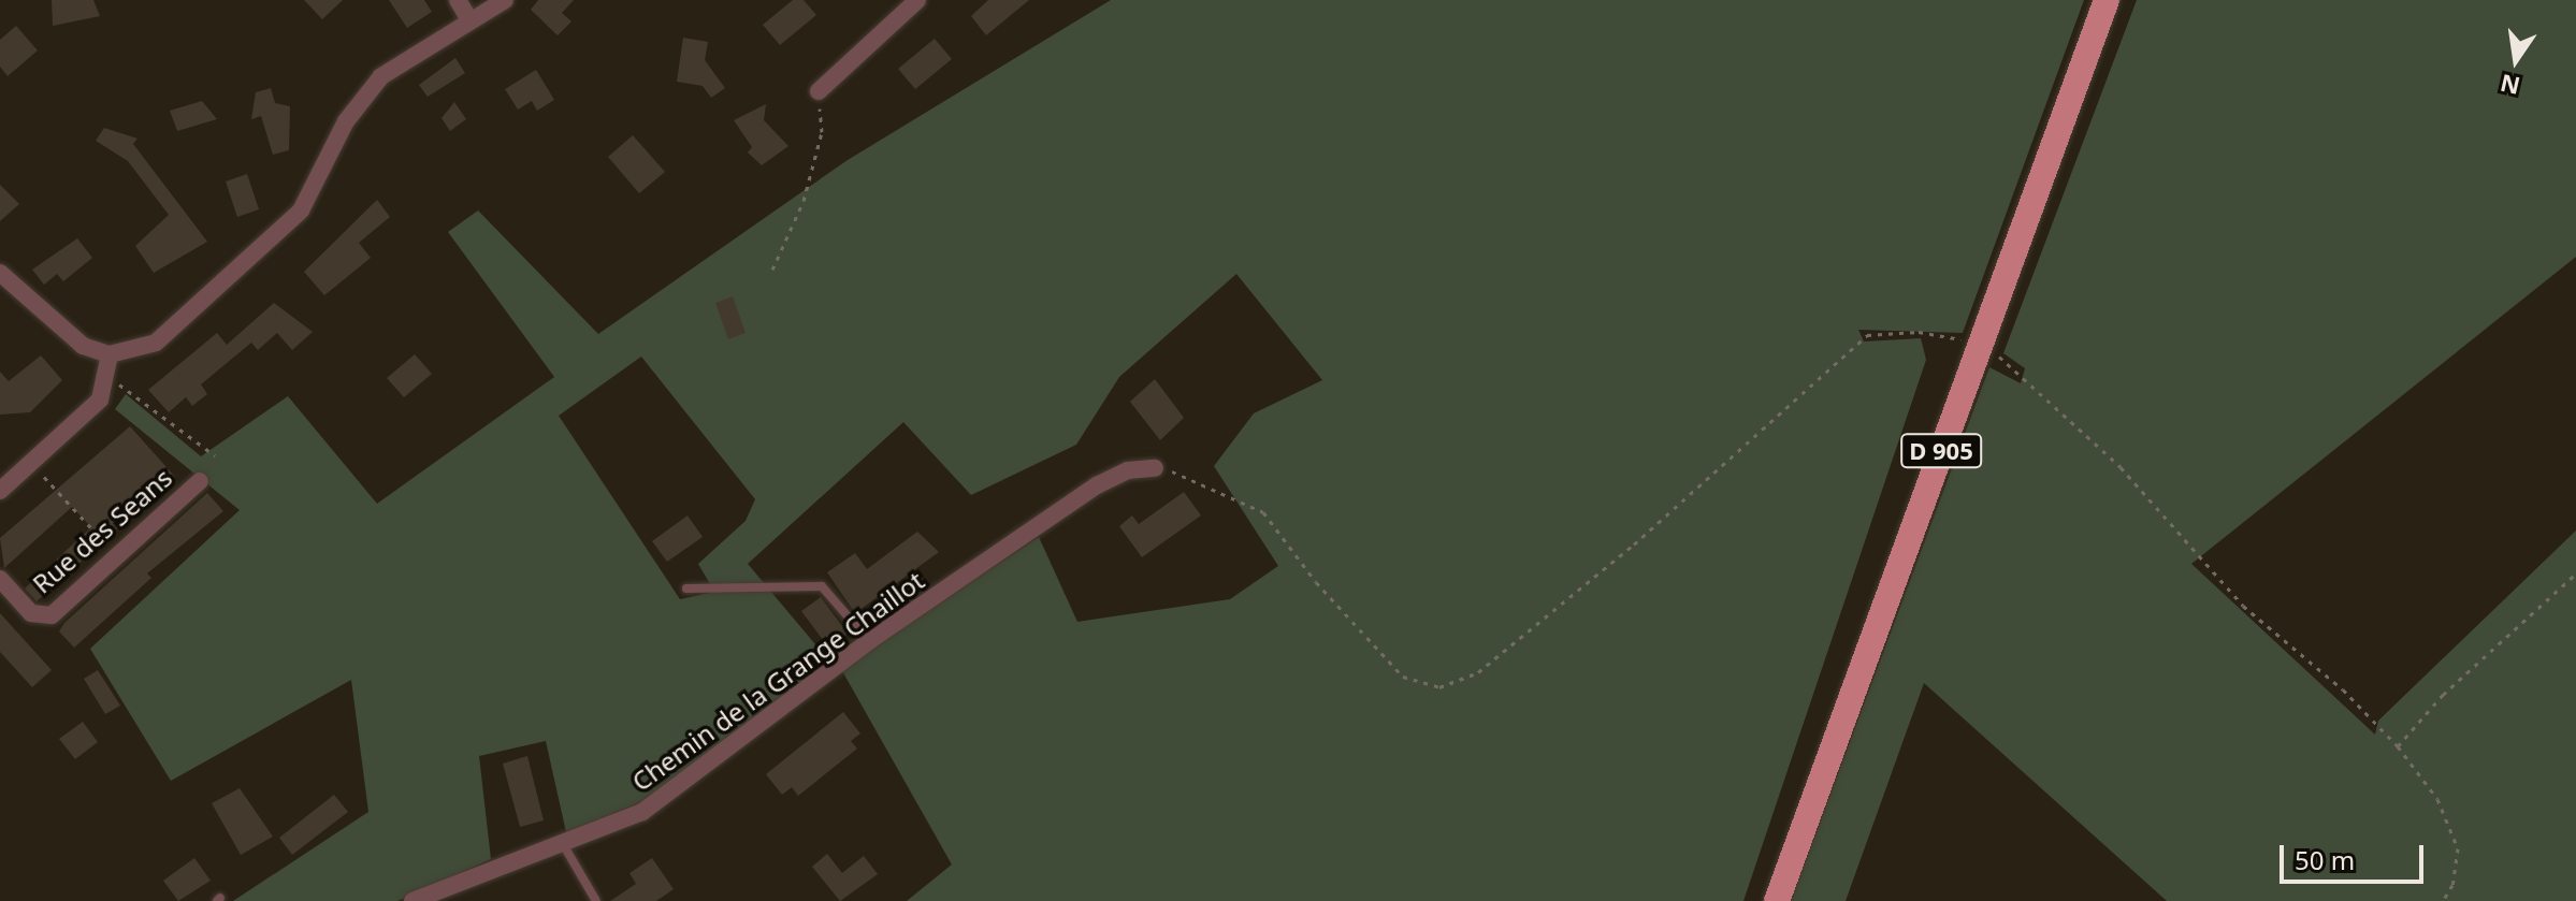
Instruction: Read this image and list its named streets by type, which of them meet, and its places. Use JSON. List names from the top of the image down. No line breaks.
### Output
{"streets":{"main road":["D 905"],"street":["Rue des Seans","Chemin de la Grange Chaillot"]},"scale_bar":"50 m","north":"bottom"}
